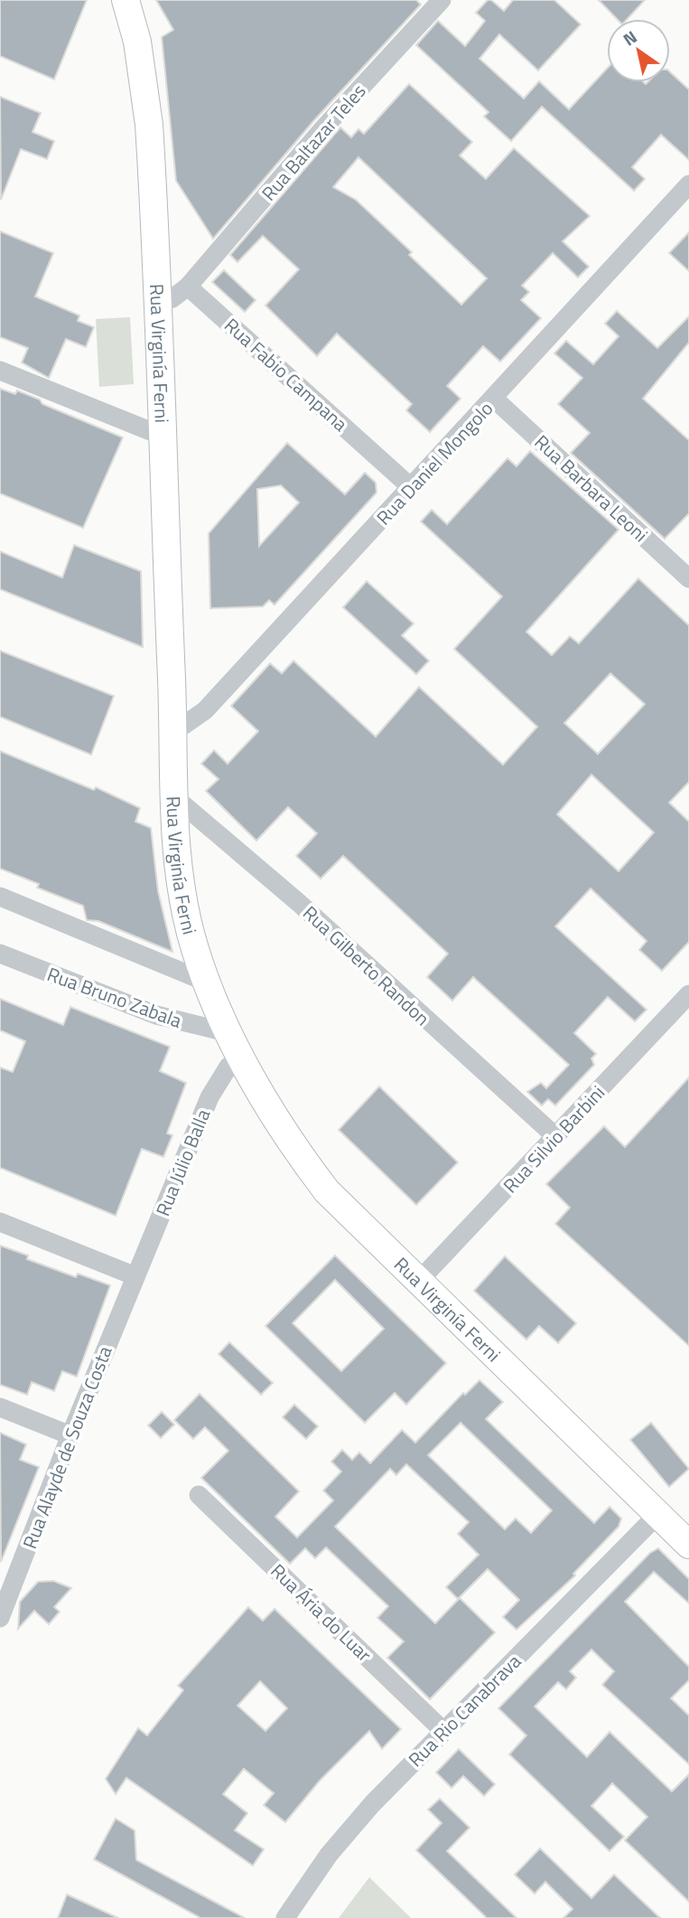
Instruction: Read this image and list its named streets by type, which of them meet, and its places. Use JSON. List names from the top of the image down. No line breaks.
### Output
{"streets":{"street":["Rua Baltazar Teles","Rua Virginía Ferni","Rua Fabio Campana","Rua Daniel Mongolo","Rua Barbara Leoni","Rua Gilberto Randon","Rua Bruno Zabala","Rua Silvio Barbini","Rua Júlio Balla","Rua Alayde de Souza Costa","Rua Ária do Luar","Rua Rio Canabrava"]},"crossings":[["Rua Baltazar Teles","Rua Fabio Campana"],["Rua Virginía Ferni","Rua Daniel Mongolo"],["Rua Virginía Ferni","Rua Gilberto Randon"],["Rua Virginía Ferni","Rua Bruno Zabala"],["Rua Virginía Ferni","Rua Silvio Barbini"],["Rua Virginía Ferni","Rua Júlio Balla"],["Rua Virginía Ferni","Rua Rio Canabrava"],["Rua Fabio Campana","Rua Daniel Mongolo"],["Rua Daniel Mongolo","Rua Barbara Leoni"],["Rua Gilberto Randon","Rua Silvio Barbini"],["Rua Bruno Zabala","Rua Júlio Balla"],["Rua Júlio Balla","Rua Alayde de Souza Costa"],["Rua Ária do Luar","Rua Rio Canabrava"]],"north":"top left"}
